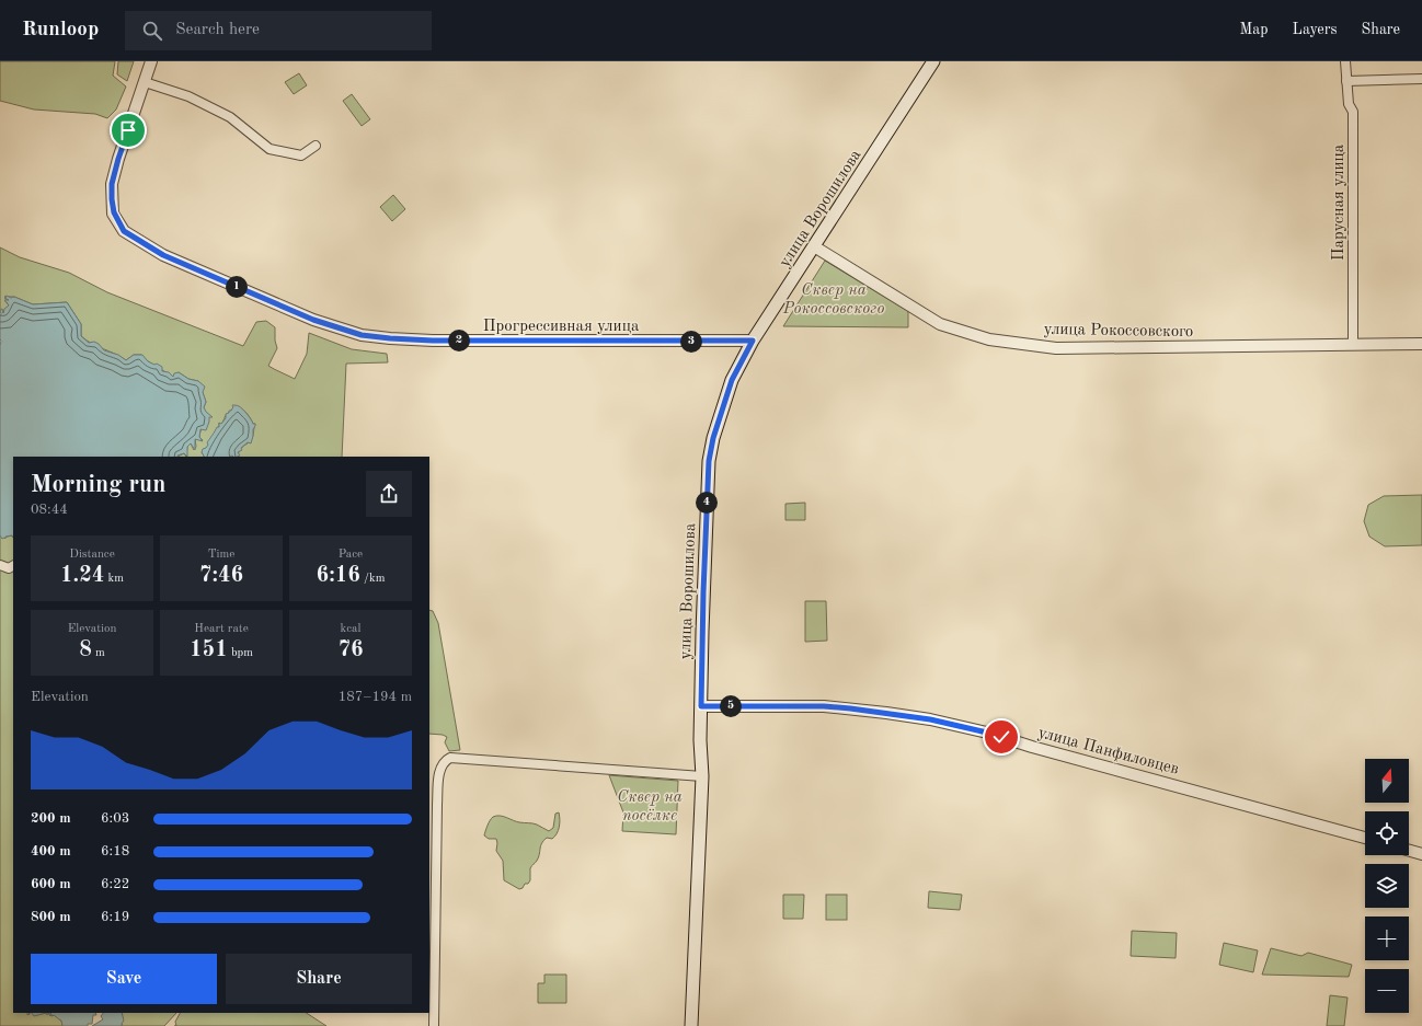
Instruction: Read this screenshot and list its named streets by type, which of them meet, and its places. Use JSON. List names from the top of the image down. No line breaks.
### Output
{"streets":{"main road":["улица Ворошилова"],"street":["Парусная улица","Прогрессивная улица","улица Рокоссовского","улица Панфиловцев"]},"crossings":[["Парусная улица","улица Рокоссовского"],["улица Ворошилова","Прогрессивная улица"],["улица Ворошилова","улица Рокоссовского"],["улица Ворошилова","улица Панфиловцев"]],"parks":["Сквер на Рокоссовского","Сквер на посёлке"],"north":"top","page":{"header":"Runloop","search":"Search here","nav":["Map","Layers","Share"],"pins":["1","2","3","4","5"],"heading":["Morning run","08:44"],"stats":[["Distance","1.24 km"],["Time","7:46"],["Pace","6:16 /km"],["Elevation","8 m"],["Heart rate","151 bpm"],["kcal","76"]],"chart":["Elevation","187–194 m"],"map_buttons":["+","−"],"list":[{"name":"200 m","note":"6:03"},{"name":"400 m","note":"6:18"},{"name":"600 m","note":"6:22"},{"name":"800 m","note":"6:19"}],"buttons":["Save","Share"]}}
